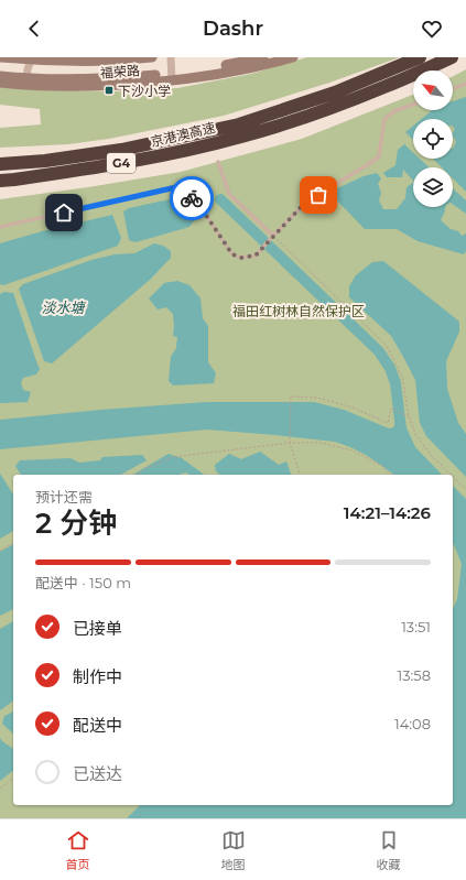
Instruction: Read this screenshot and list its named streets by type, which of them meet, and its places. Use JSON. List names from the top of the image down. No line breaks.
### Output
{"streets":{"highway":["京港澳高速","G4"],"main road":["福荣路"]},"crossings":[["京港澳高速","G4"]],"water":["淡水塘"],"parks":["福田红树林自然保护区"],"places":{"transit":["下沙小学"]},"north":"top left","page":{"header":"Dashr","heading":["2 分钟","预计还需","14:21–14:26"],"bar":"配送中 · 150 m","list":[["已接单","13:51"],["制作中","13:58"],["配送中","14:08"],"已送达"],"tabs":["首页","地图","收藏"]}}
